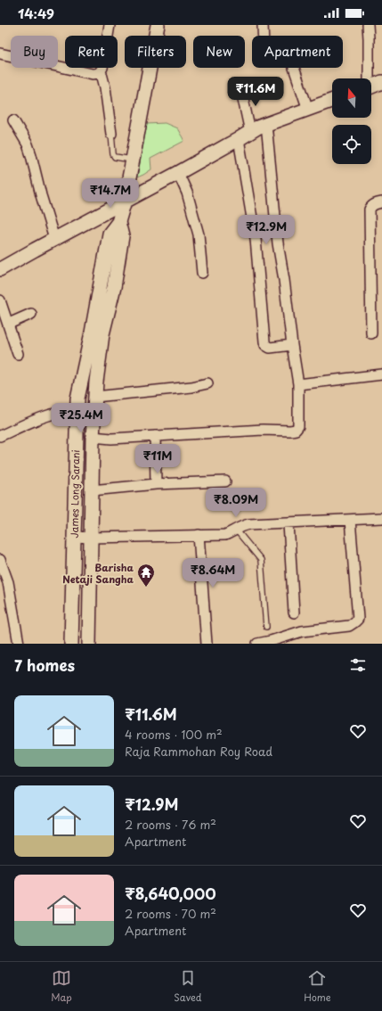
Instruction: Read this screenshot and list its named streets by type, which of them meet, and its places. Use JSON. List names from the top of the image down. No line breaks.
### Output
{"streets":{"main road":["James Long Sarani"]},"places":{"temple":["Barisha Netaji Sangha"]},"north":"top","page":{"status":"14:49","chip":["Buy","Rent","Filters","New","Apartment"],"price":["₹11.6M","₹14.7M","₹12.9M","₹25.4M","₹11M","₹8.09M","₹8.64M"],"heading":"7 homes","list":[{"name":"₹11.6M","note":"4 rooms · 100 m² · Raja Rammohan Roy Road"},{"name":"₹12.9M","note":"2 rooms · 76 m² · Apartment"},{"name":"₹8,640,000","note":"2 rooms · 70 m² · Apartment"}],"tabs":["Map","Saved","Home"]}}
